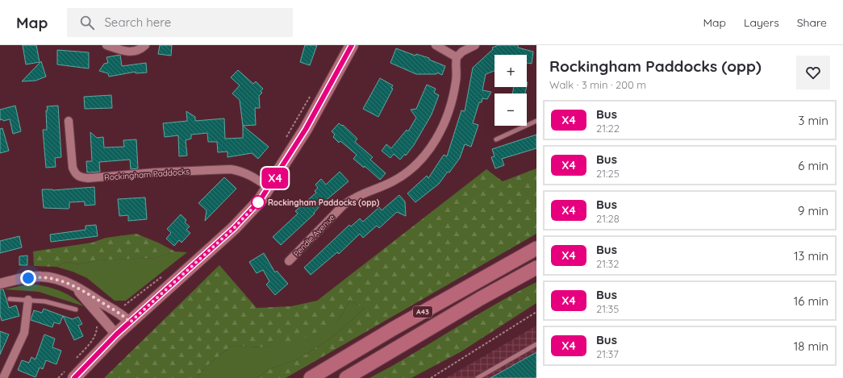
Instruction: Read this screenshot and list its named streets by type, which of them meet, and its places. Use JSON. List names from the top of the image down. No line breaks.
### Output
{"streets":{"highway":["A43"],"street":["Rockingham Paddocks","Pendle Avenue"]},"places":["Rockingham Paddocks (opp)"],"lines":["bus line X4"],"page":{"header":"Map","search":"Search here","nav":["Map","Layers","Share"],"on_map":"X4","heading":["Rockingham Paddocks (opp)","Walk · 3 min · 200 m"],"map_buttons":["+","−"],"list":[{"mark":"X4","name":"Bus","note":"21:22","value":"3 min"},{"mark":"X4","name":"Bus","note":"21:25","value":"6 min"},{"mark":"X4","name":"Bus","note":"21:28","value":"9 min"},{"mark":"X4","name":"Bus","note":"21:32","value":"13 min"},{"mark":"X4","name":"Bus","note":"21:35","value":"16 min"},{"mark":"X4","name":"Bus","note":"21:37","value":"18 min"}]}}
